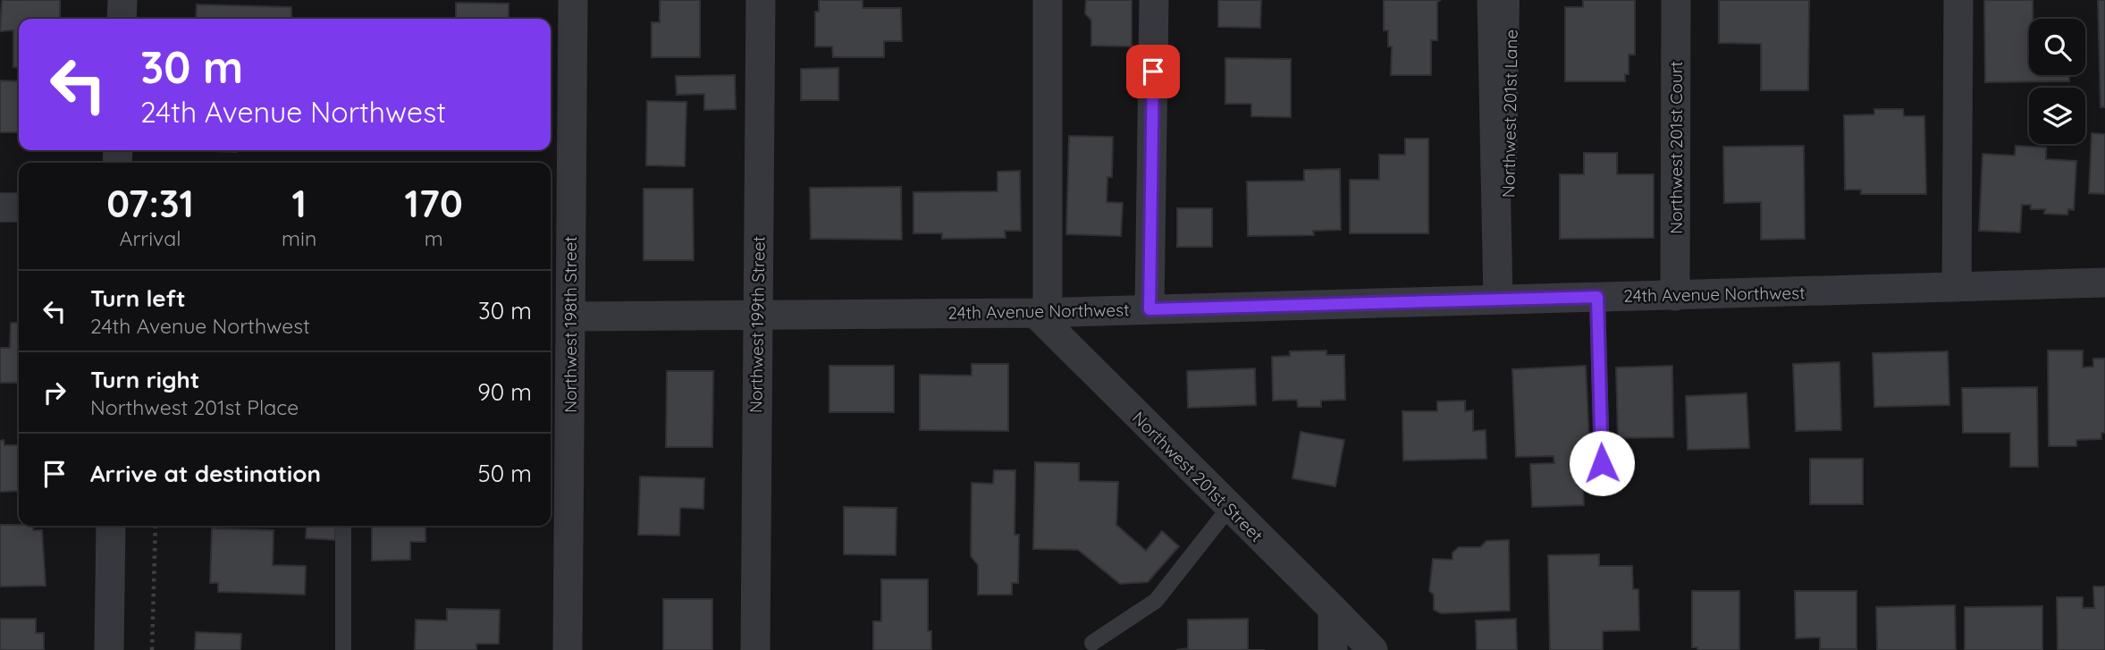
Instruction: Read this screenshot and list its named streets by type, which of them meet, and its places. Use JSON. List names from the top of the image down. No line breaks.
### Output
{"streets":{"street":["Northwest 201st Lane","Northwest 201st Court","24th Avenue Northwest","Northwest 198th Street","Northwest 199th Street","Northwest 201st Street"]},"crossings":[["Northwest 201st Lane","24th Avenue Northwest"],["Northwest 201st Court","24th Avenue Northwest"],["24th Avenue Northwest","Northwest 198th Street"],["24th Avenue Northwest","Northwest 199th Street"],["24th Avenue Northwest","Northwest 201st Street"]],"page":{"turn":["30 m","24th Avenue Northwest"],"eta":["07:31","Arrival","1","min","170","m"],"list":[{"name":"Turn left","note":"24th Avenue Northwest","value":"30 m"},{"name":"Turn right","note":"Northwest 201st Place","value":"90 m"},{"name":"Arrive at destination","value":"50 m"}]}}
